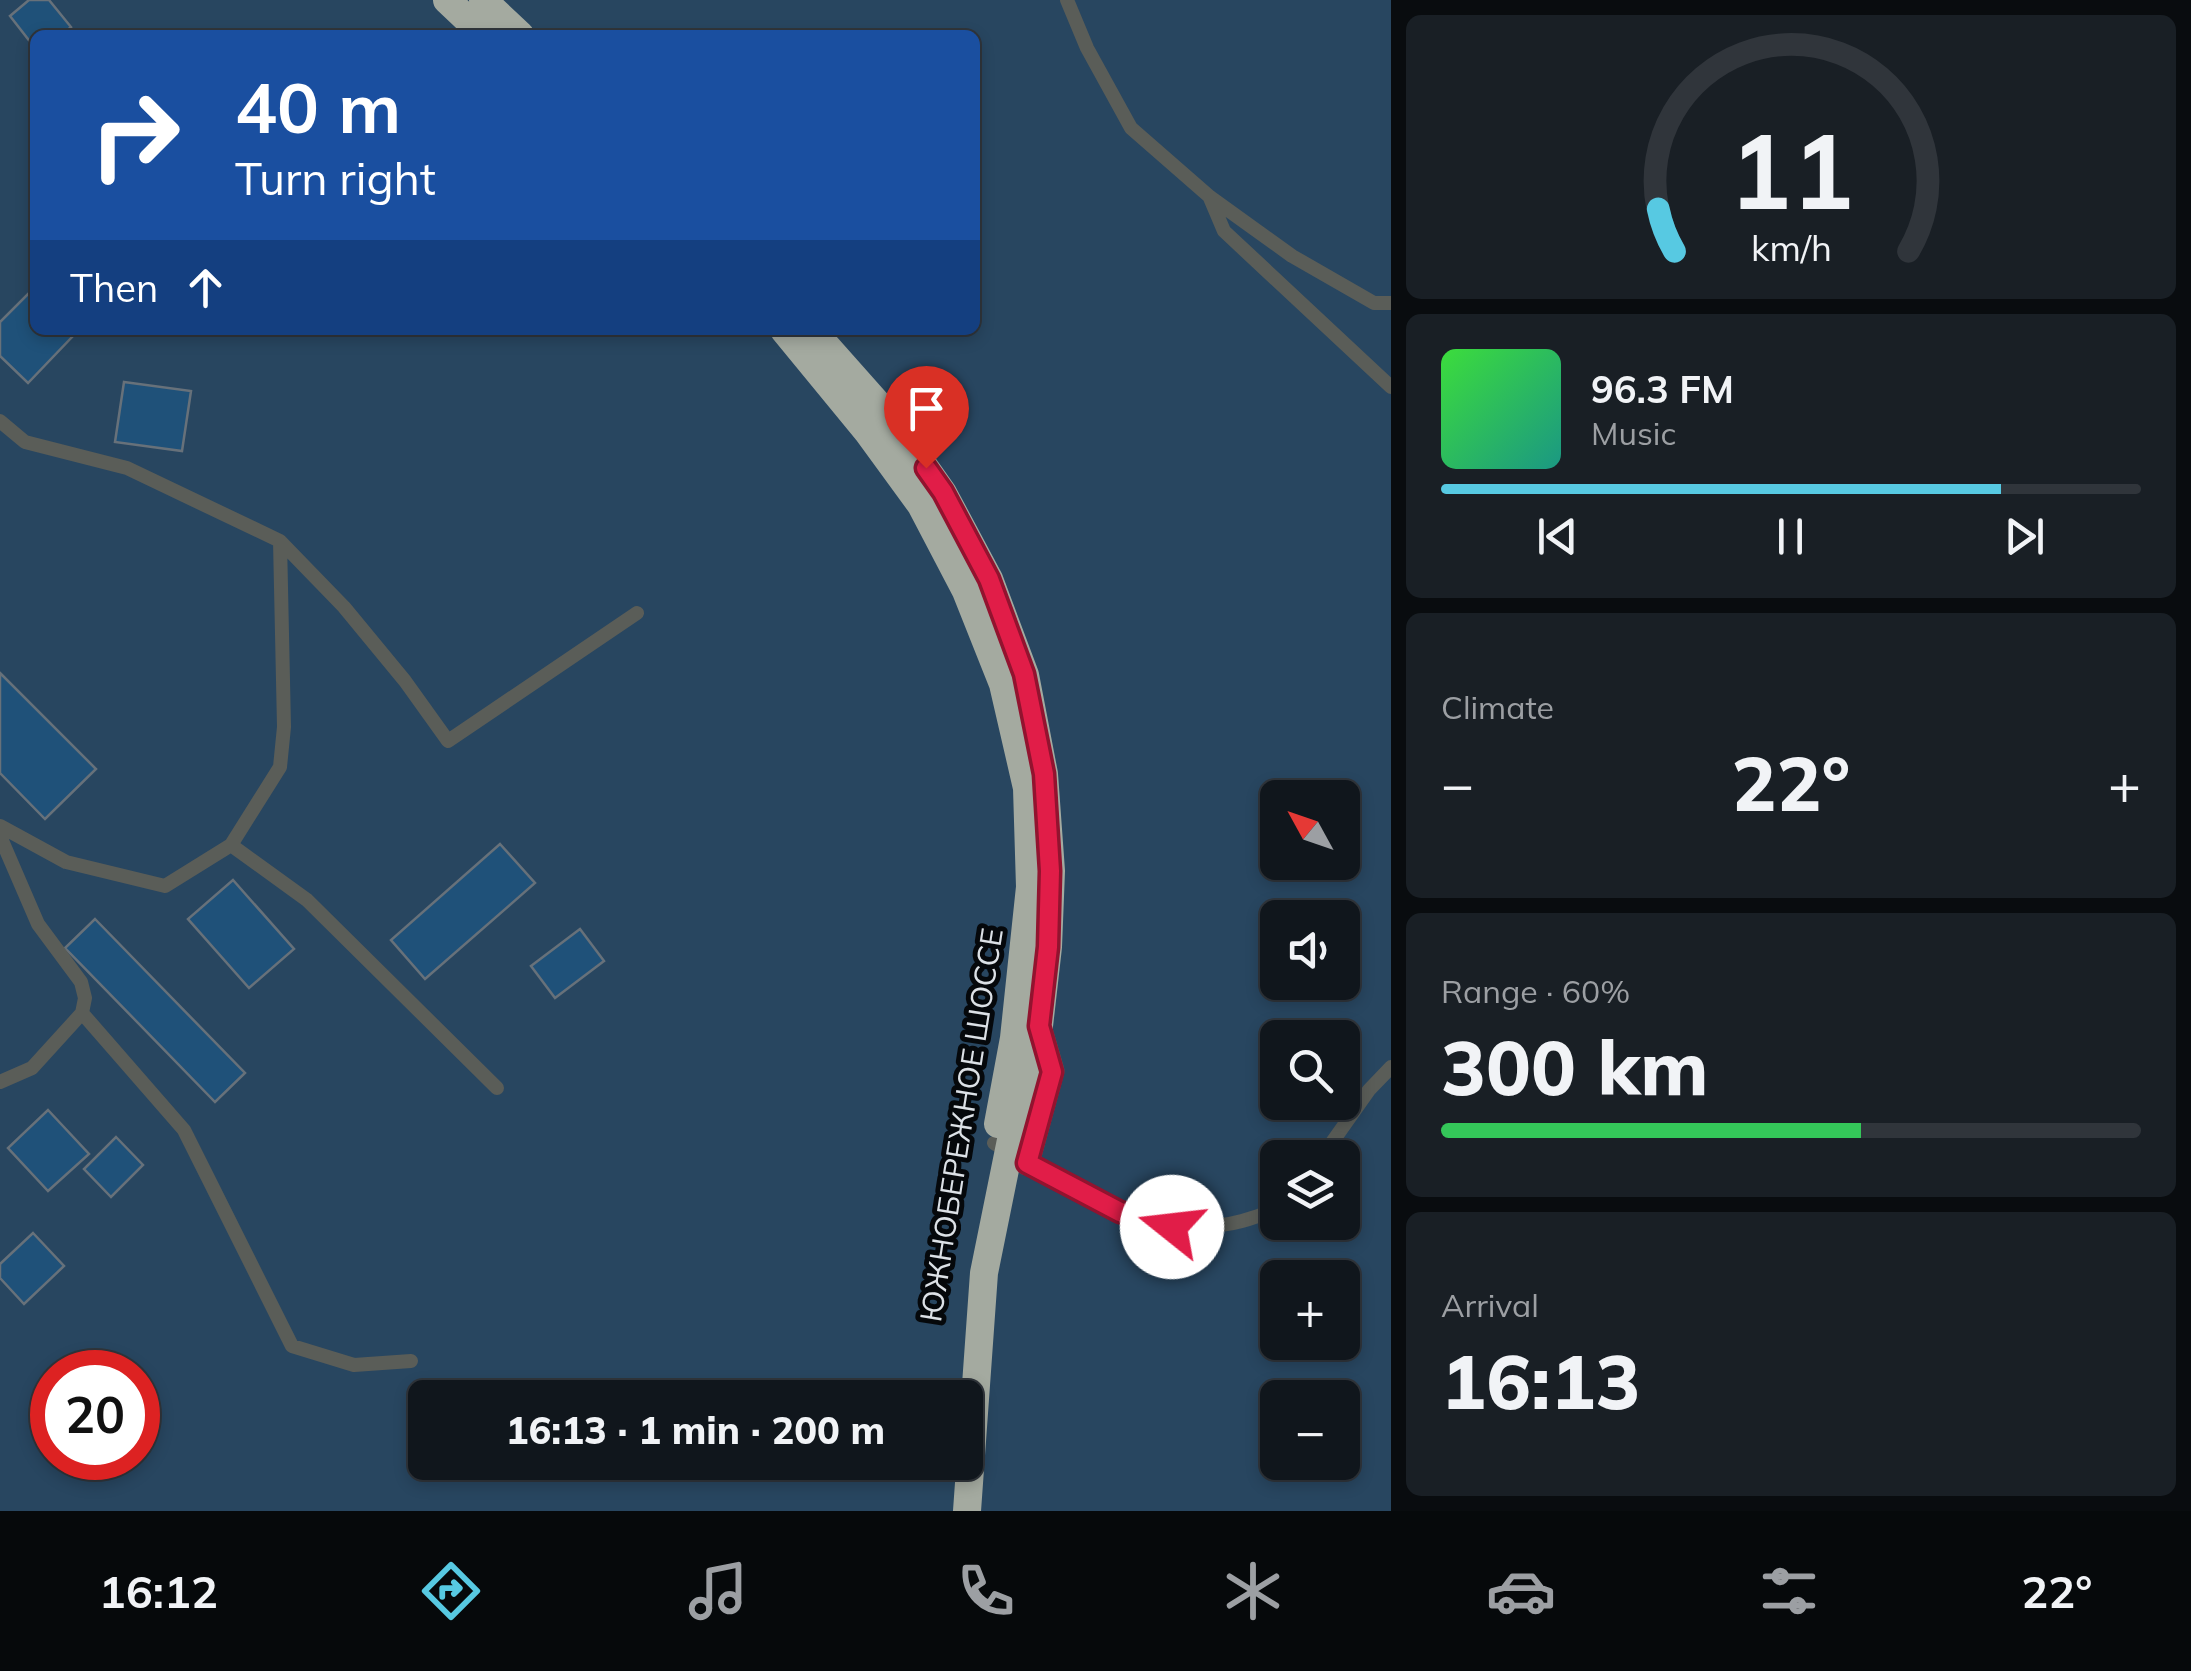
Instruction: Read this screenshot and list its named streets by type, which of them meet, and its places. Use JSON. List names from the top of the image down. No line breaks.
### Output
{"streets":{"highway":["ЮЖНОБЕРЕЖНОЕ ШОССЕ"]},"north":"top left","page":{"turn":["40 m","Turn right"],"then":"Then","song":["96.3 FM","Music"],"tile":["Climate",["Range · 60%","300 km"],["Arrival","16:13"]],"heat":["−","22°","+"],"map_buttons":["+","−"],"limit":"20","trip":"16:13 · 1 min · 200 m","tabs":["16:12","22°"],"gauge":["11","km/h"]}}
